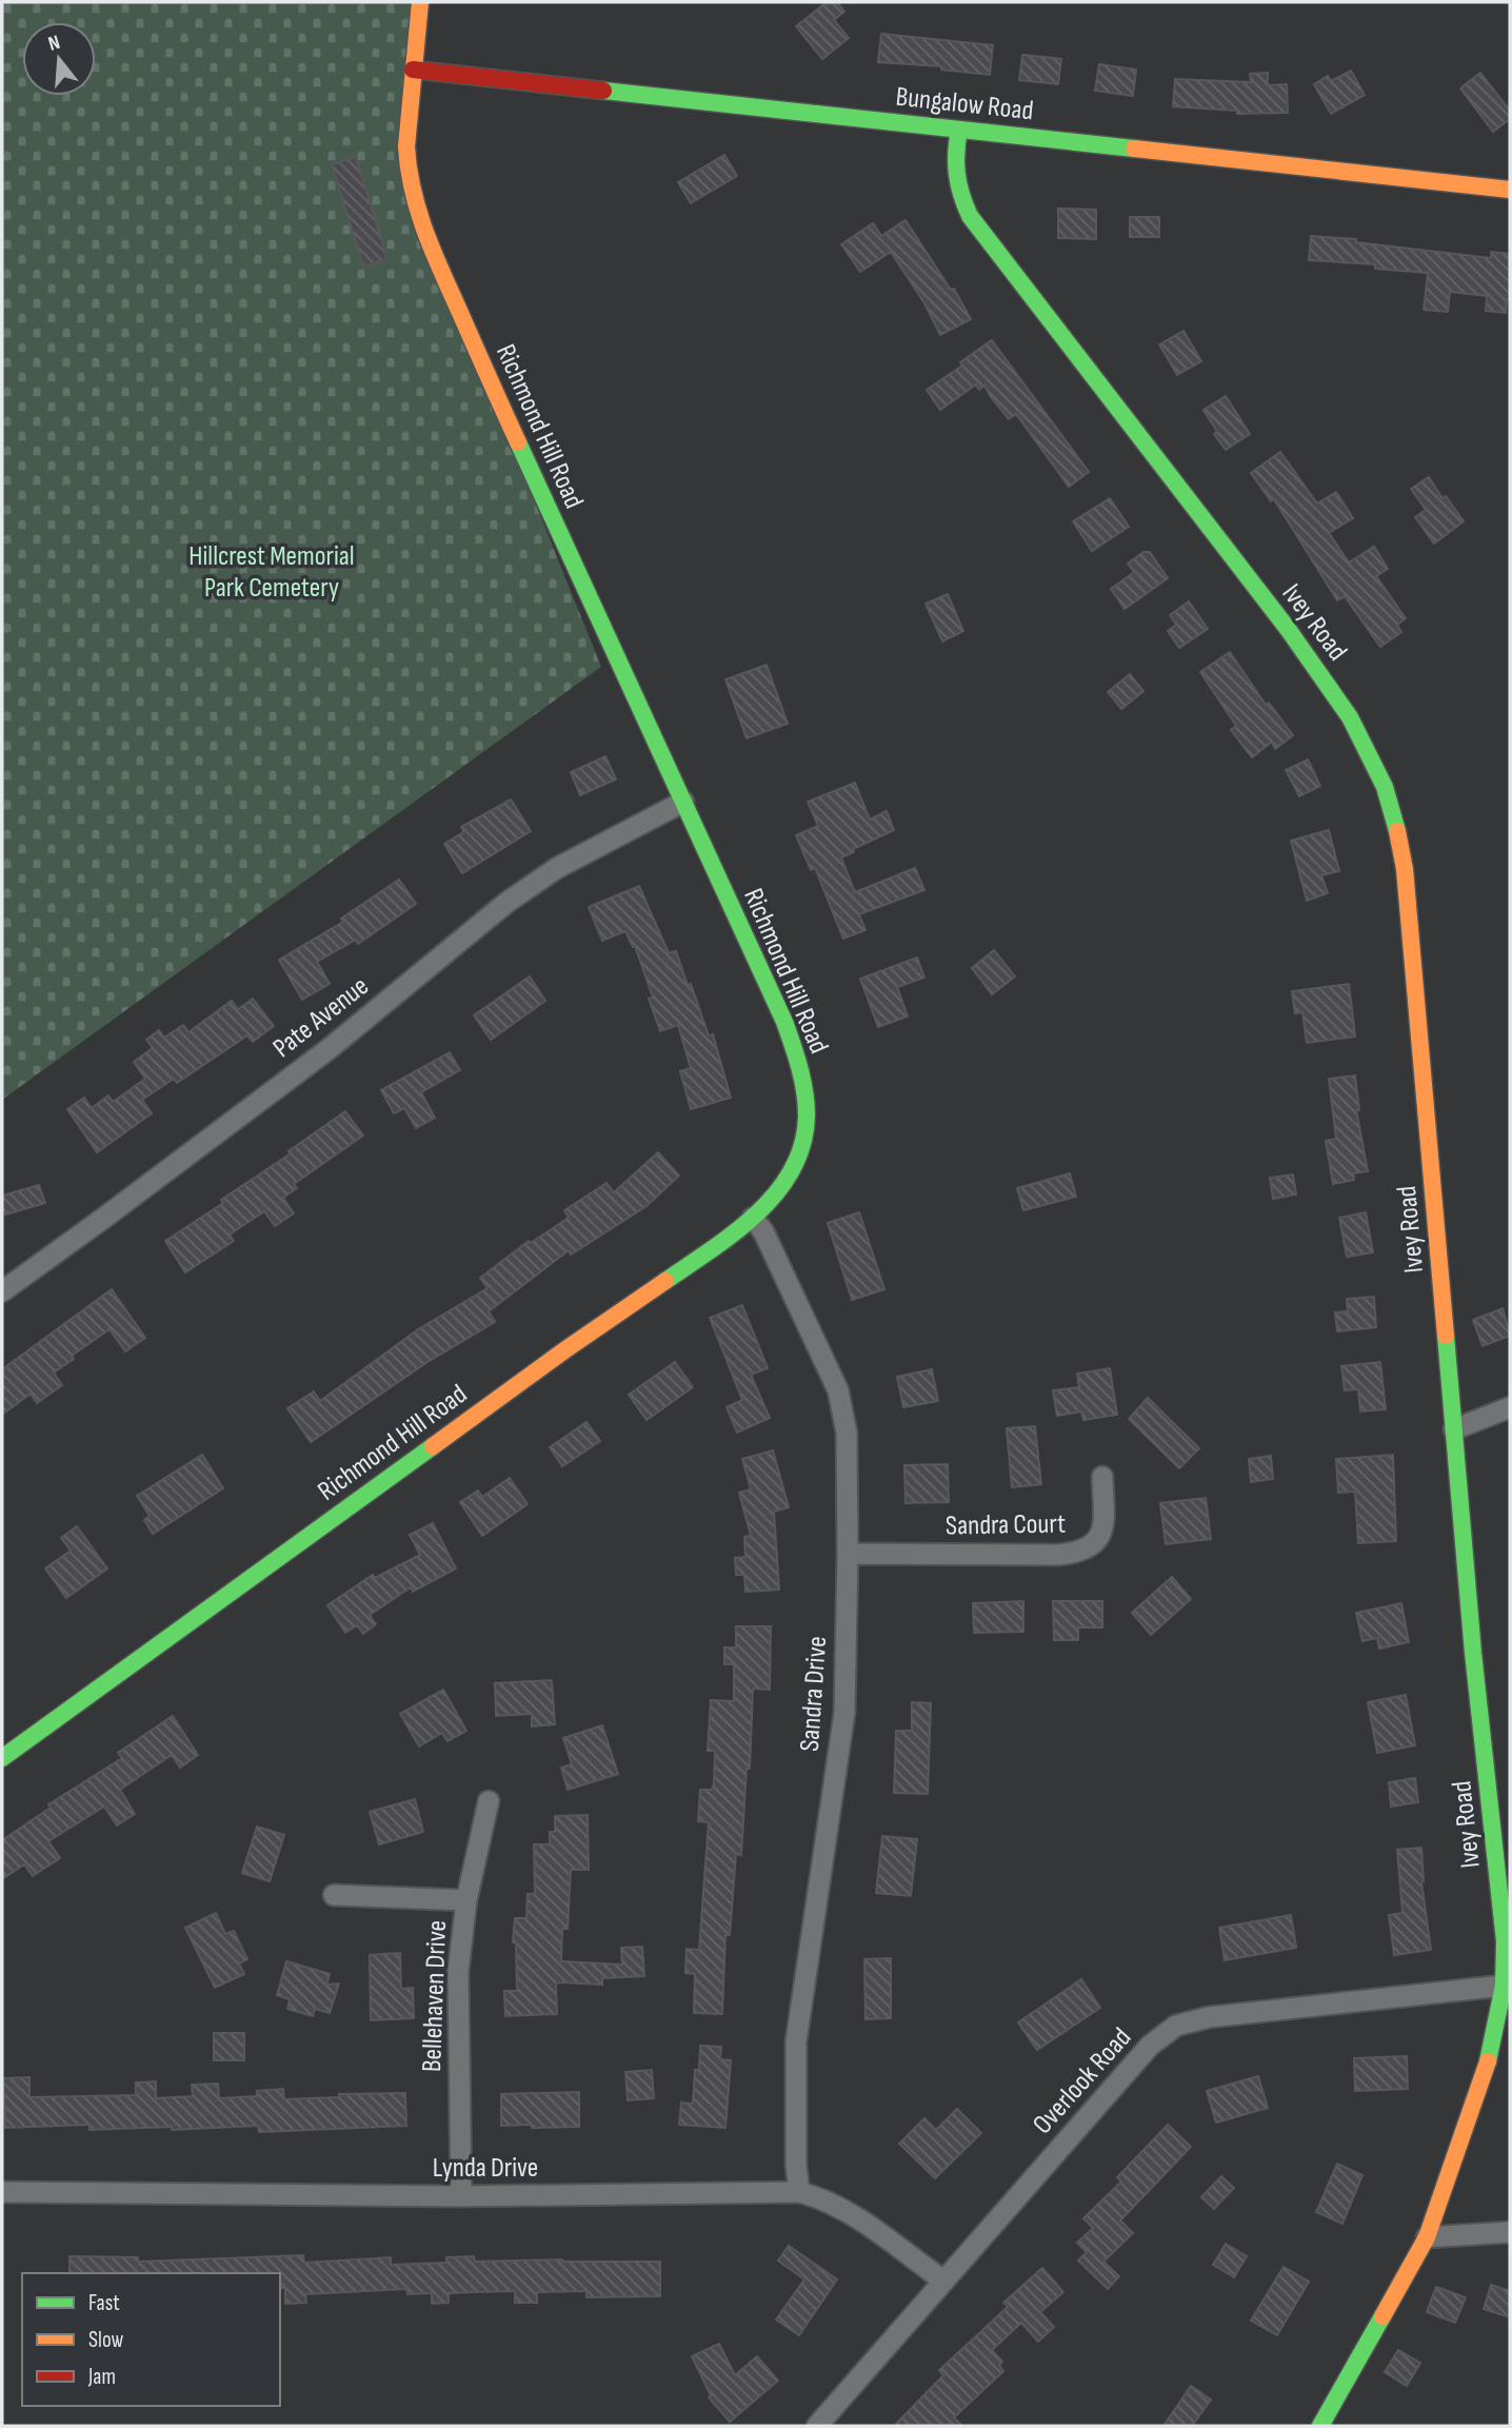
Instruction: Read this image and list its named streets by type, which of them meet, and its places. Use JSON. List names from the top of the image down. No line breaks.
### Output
{"streets":{"street":["Bungalow Road","Richmond Hill Road","Ivey Road","Pate Avenue","Sandra Court","Sandra Drive","Bellehaven Drive","Overlook Road","Lynda Drive"]},"crossings":[["Bungalow Road","Richmond Hill Road"],["Bungalow Road","Ivey Road"],["Richmond Hill Road","Pate Avenue"],["Richmond Hill Road","Sandra Drive"],["Ivey Road","Overlook Road"],["Sandra Court","Sandra Drive"],["Sandra Drive","Lynda Drive"],["Bellehaven Drive","Lynda Drive"],["Overlook Road","Lynda Drive"]],"parks":["Hillcrest Memorial Park Cemetery"],"legend":["Fast","Slow","Jam"],"north":"top"}
